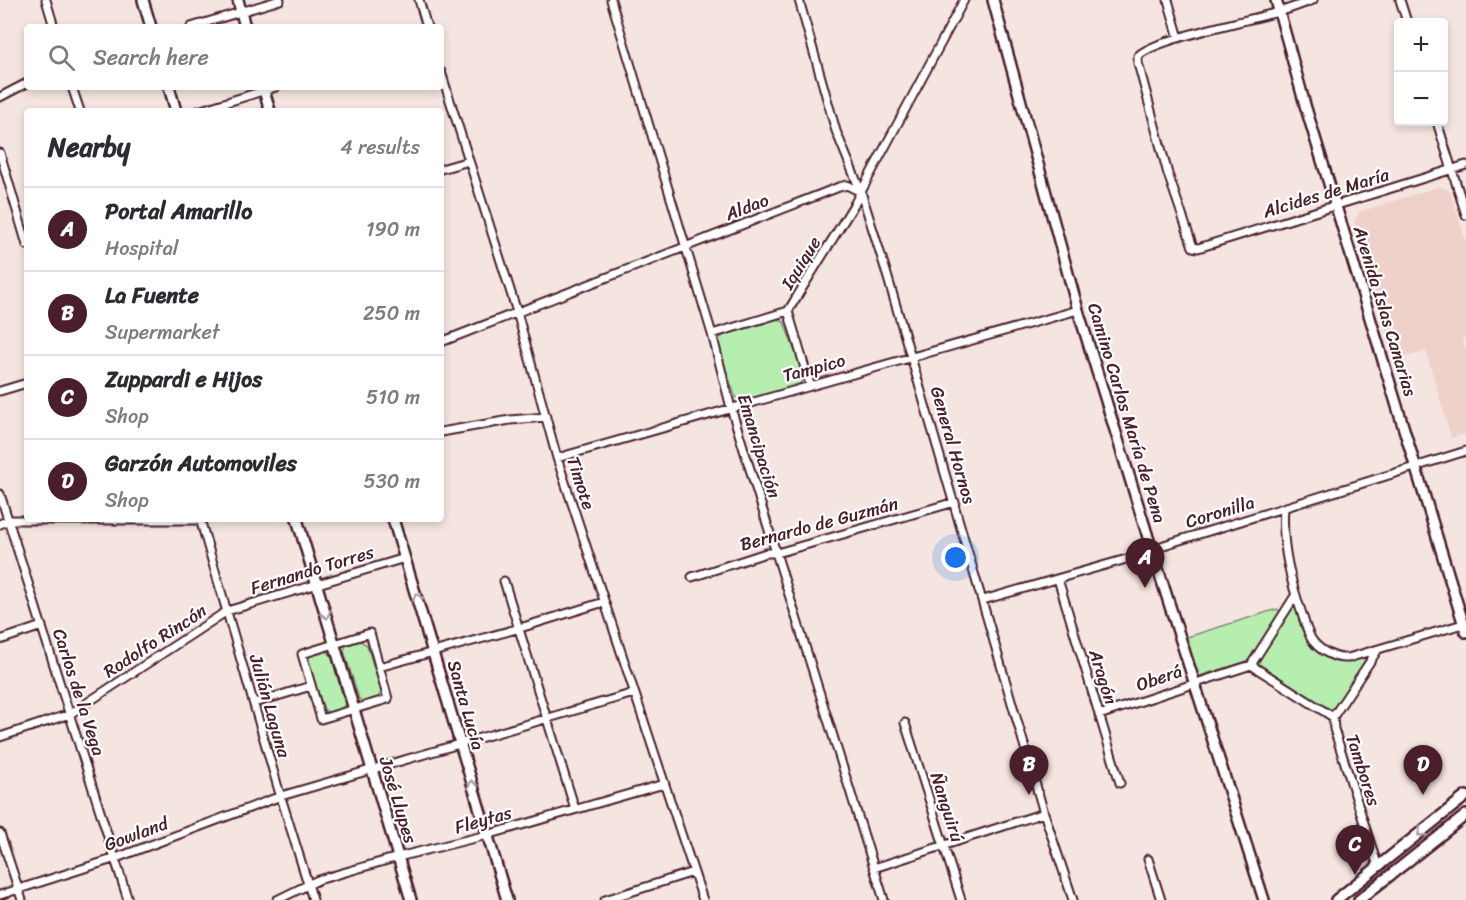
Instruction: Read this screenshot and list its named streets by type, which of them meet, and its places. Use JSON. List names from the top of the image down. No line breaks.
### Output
{"streets":{"street":["Alcides de María","Aldao","Iquique","Avenida Islas Canarias","Tampico","Camino Carlos María de Pena","General Hornos","Emancipación","Timote","Coronilla","Bernardo de Guzmán","Fernando Torres","Rodolfo Rincón","Aragón","Oberá","Carlos de la Vega","Santa Lucía","Julián Laguna","Tambores","José Llupes","Ñanguirú","Fleytas","Gowland"]},"crossings":[["Alcides de María","Avenida Islas Canarias"],["Aldao","Iquique"],["Aldao","General Hornos"],["Aldao","Emancipación"],["Aldao","Timote"],["Iquique","General Hornos"],["Iquique","Emancipación"],["Avenida Islas Canarias","Coronilla"],["Tampico","Camino Carlos María de Pena"],["Tampico","General Hornos"],["Tampico","Emancipación"],["Tampico","Timote"],["Camino Carlos María de Pena","Coronilla"],["Camino Carlos María de Pena","Oberá"],["General Hornos","Coronilla"],["General Hornos","Bernardo de Guzmán"],["Emancipación","Bernardo de Guzmán"],["Timote","Fleytas"],["Timote","Gowland"],["Coronilla","Aragón"],["Fernando Torres","Rodolfo Rincón"],["Fernando Torres","Santa Lucía"],["Fernando Torres","Julián Laguna"],["Fernando Torres","José Llupes"],["Rodolfo Rincón","Carlos de la Vega"],["Rodolfo Rincón","Julián Laguna"],["Aragón","Oberá"],["Carlos de la Vega","Gowland"],["Santa Lucía","Fleytas"],["Santa Lucía","Gowland"],["Julián Laguna","Fleytas"],["Julián Laguna","Gowland"],["José Llupes","Fleytas"],["José Llupes","Gowland"]],"one_way":["Santa Lucía"],"page":{"map_buttons":["+","−"],"search":"Search here","heading":["Nearby","4 results"],"list":[{"mark":"A","name":"Portal Amarillo","note":"Hospital","value":"190 m"},{"mark":"B","name":"La Fuente","note":"Supermarket","value":"250 m"},{"mark":"C","name":"Zuppardi e Hijos","note":"Shop","value":"510 m"},{"mark":"D","name":"Garzón Automoviles","note":"Shop","value":"530 m"}],"pins":["A","B","D","C"]}}
